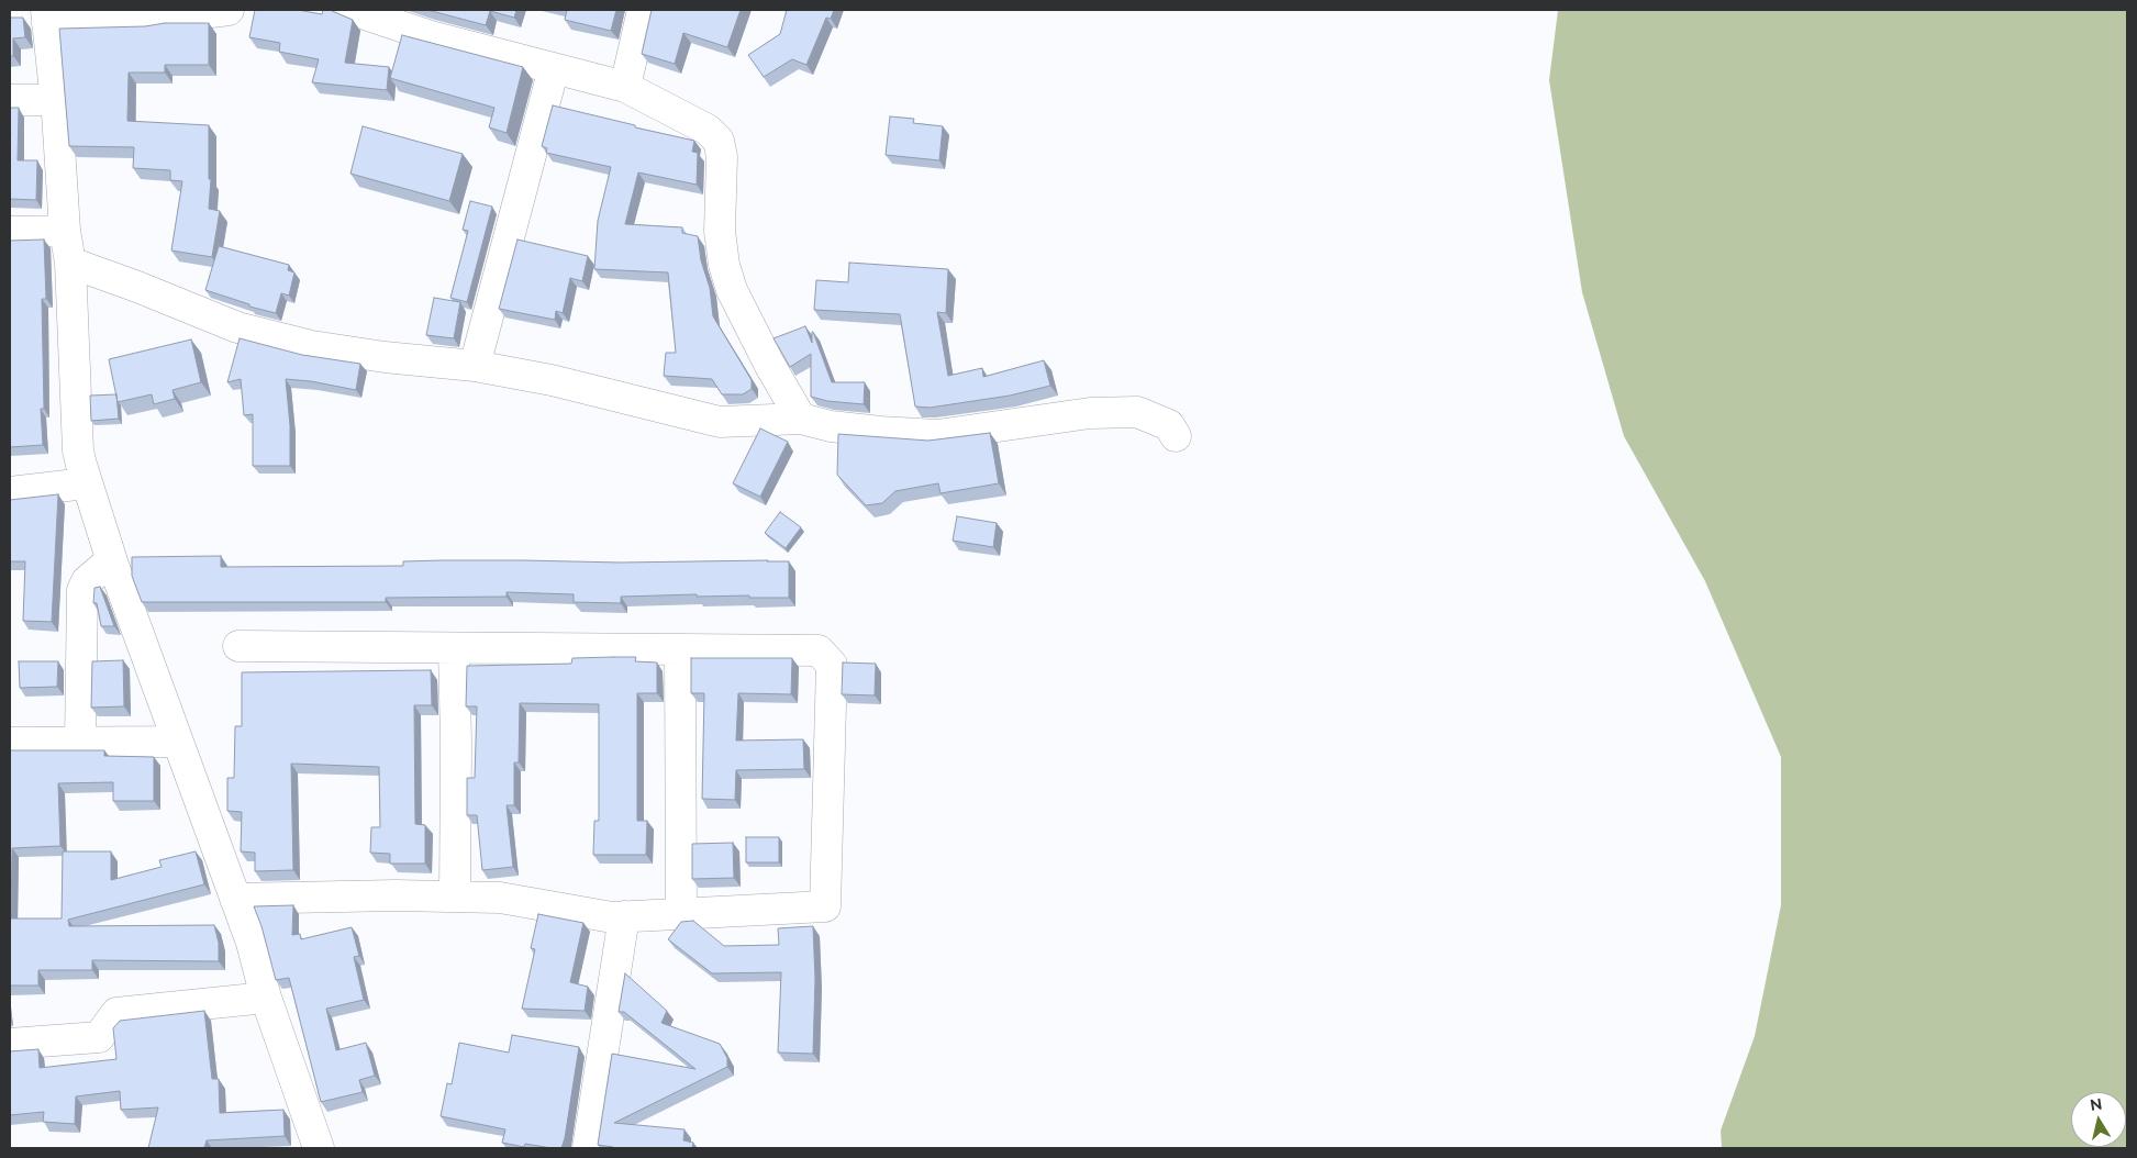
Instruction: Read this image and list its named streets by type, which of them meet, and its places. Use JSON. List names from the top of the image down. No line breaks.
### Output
{"north":"top"}
